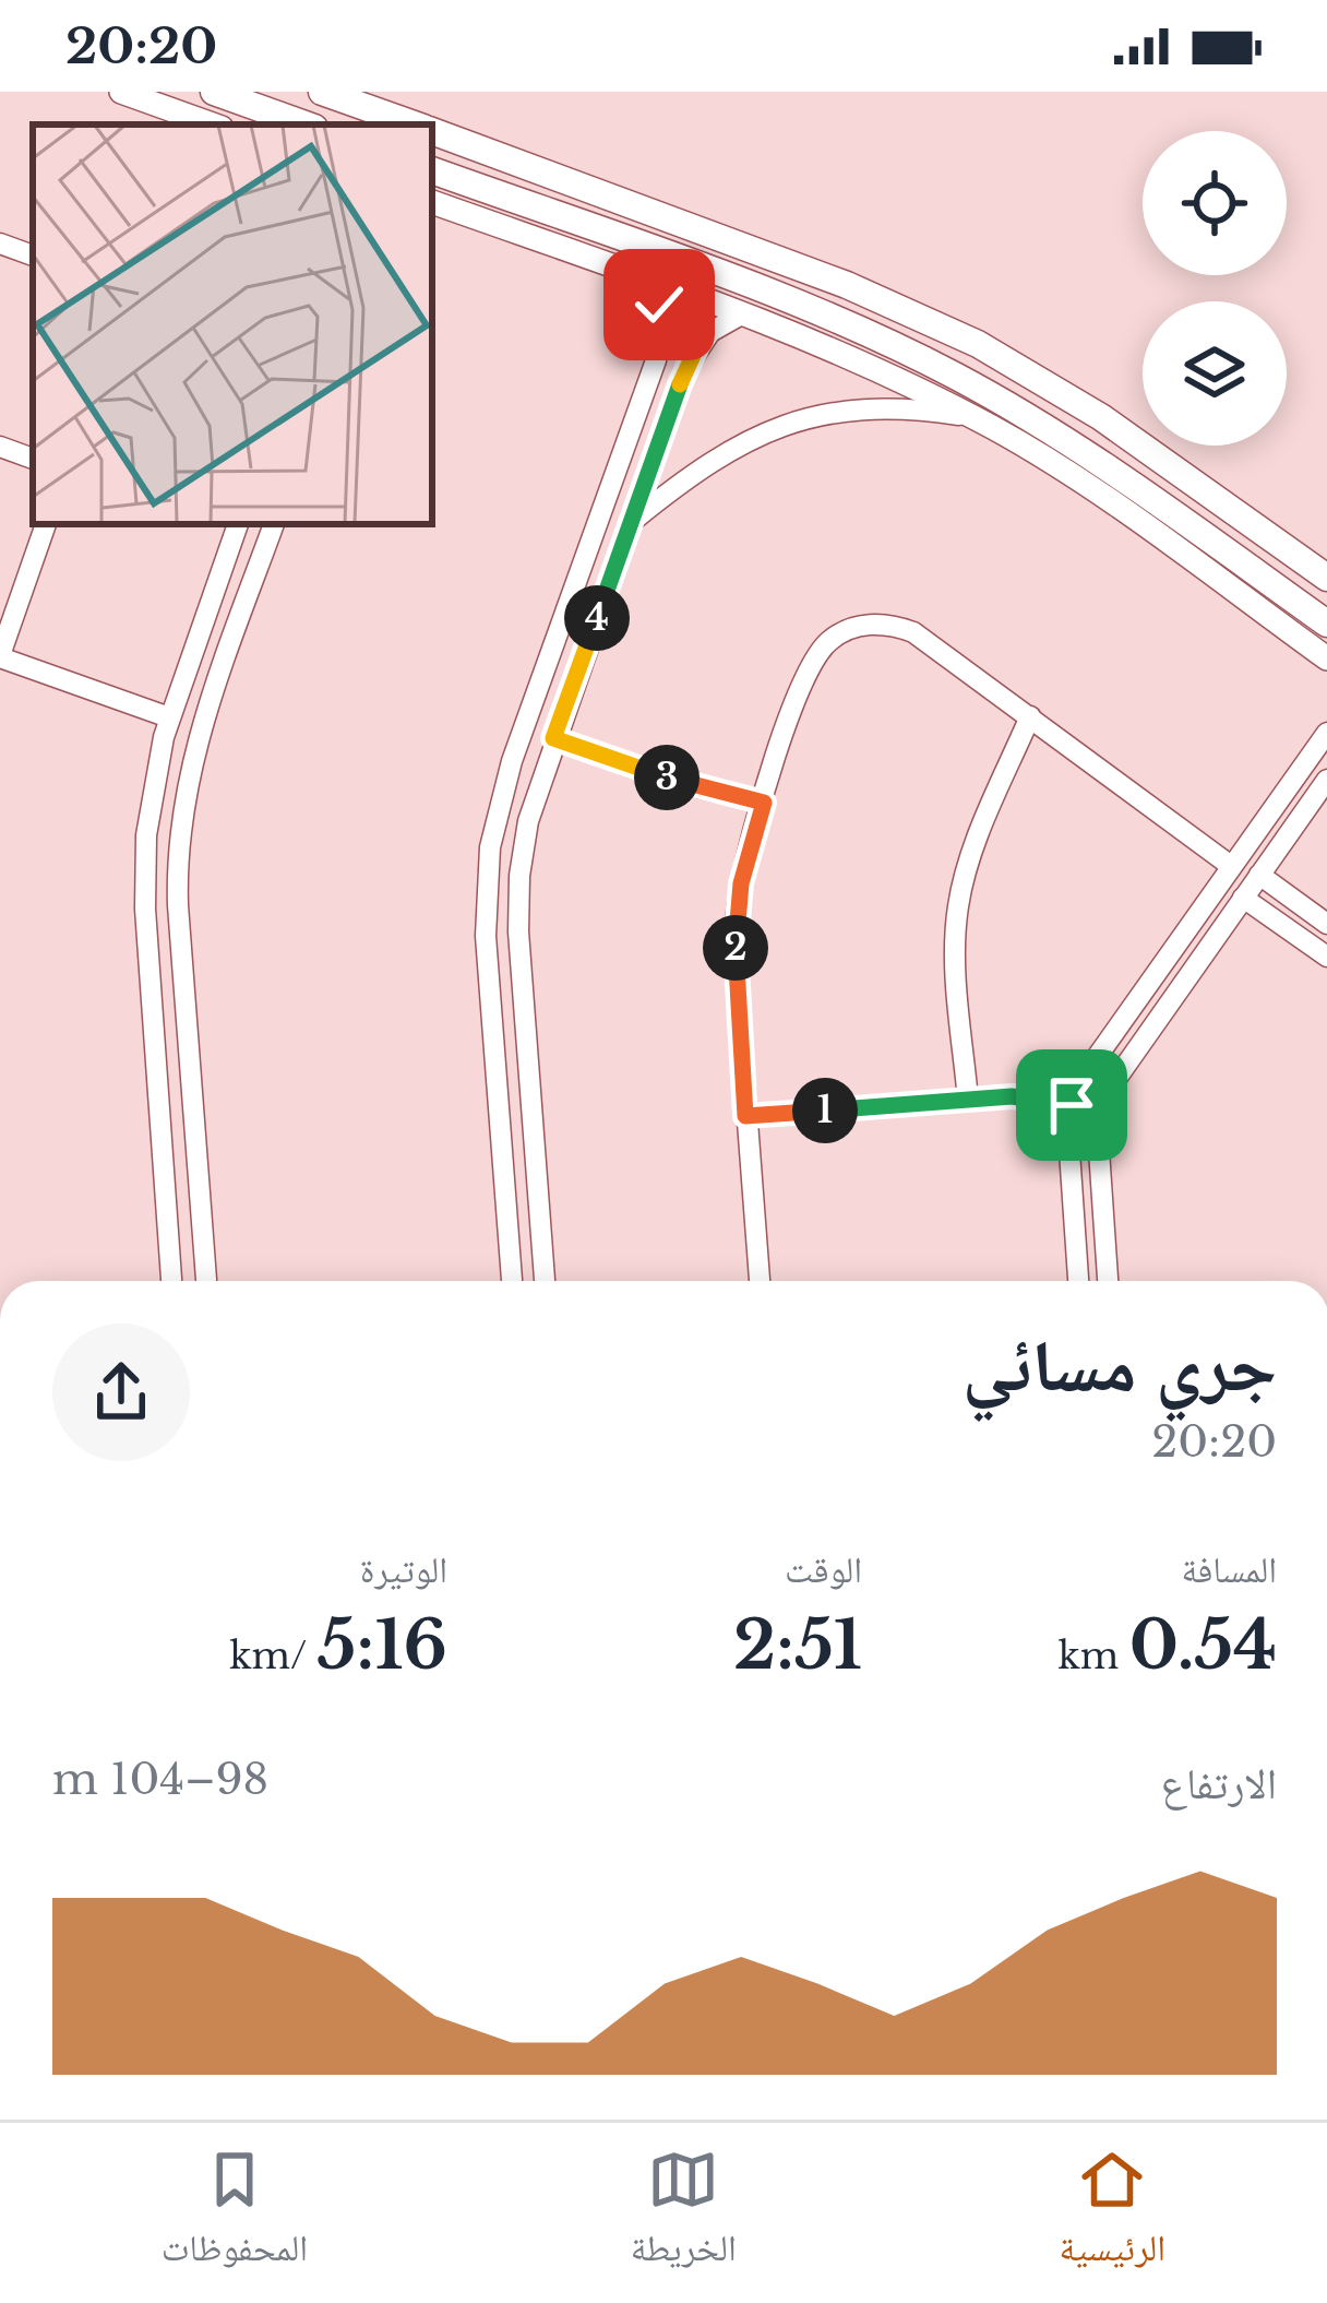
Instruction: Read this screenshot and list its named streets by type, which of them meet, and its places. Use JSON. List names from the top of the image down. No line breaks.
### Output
{"page":{"status":"20:20","pins":["4","3","2","1"],"heading":["جري مسائي","20:20"],"stats":[["المسافة","0.54 km"],["الوقت","2:51"],["الوتيرة","5:16 /km"]],"chart":["الارتفاع","98–104 m"],"tabs":["الرئيسية","الخريطة","المحفوظات"]}}
